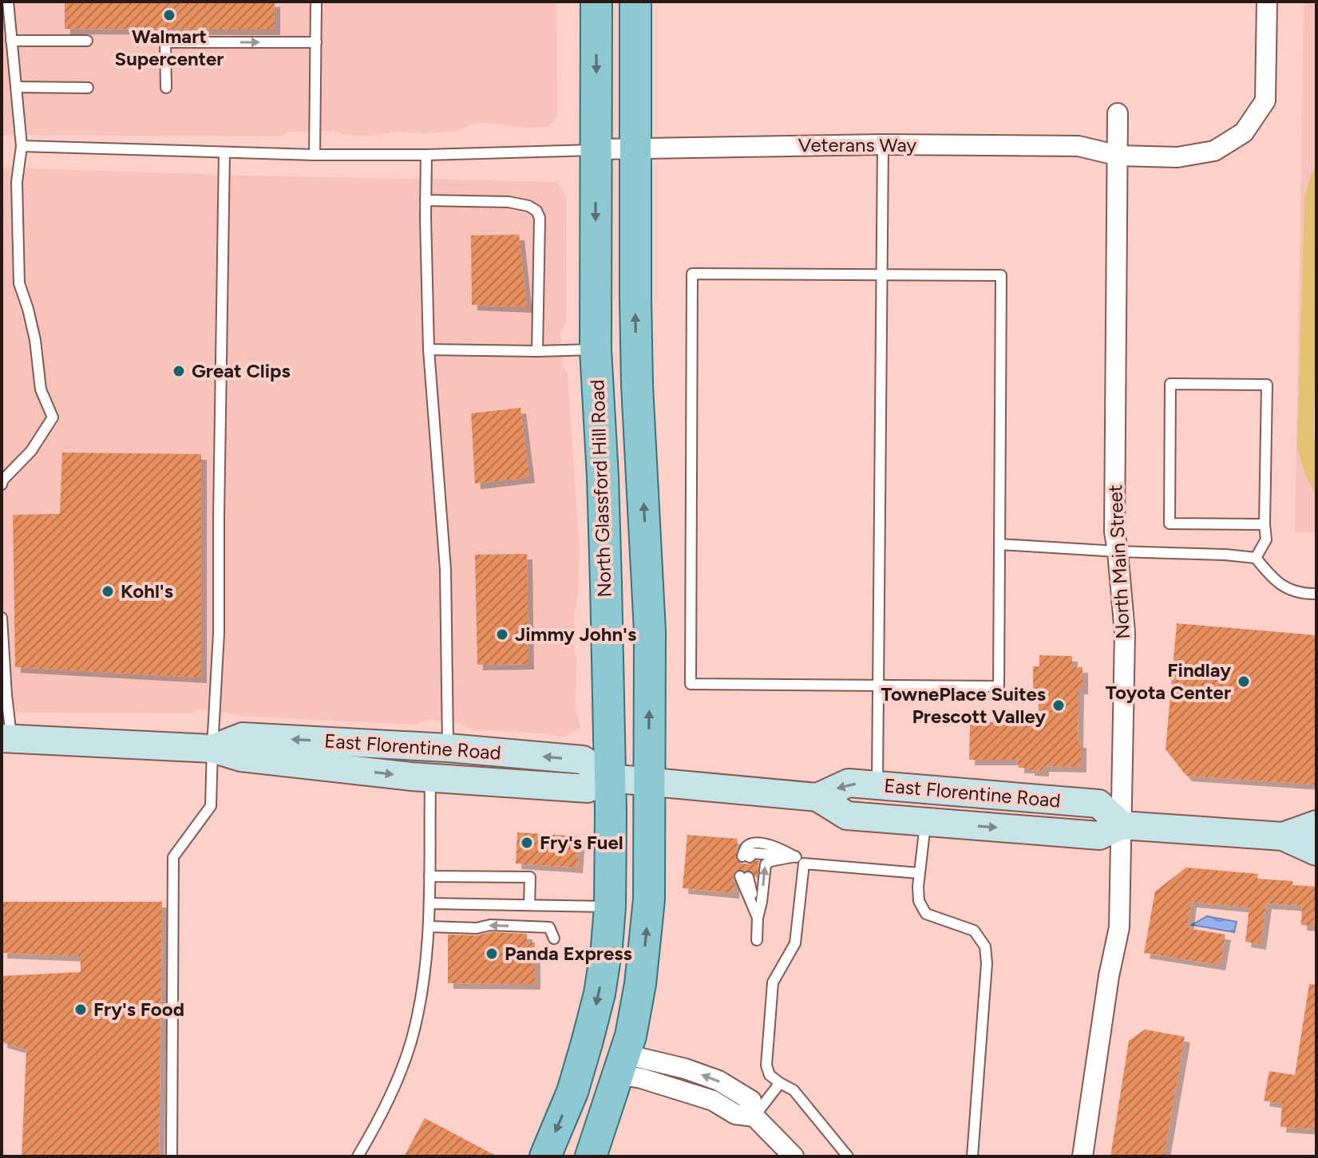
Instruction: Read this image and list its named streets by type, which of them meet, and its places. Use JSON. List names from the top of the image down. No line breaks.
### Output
{"streets":{"main road":["North Glassford Hill Road"],"street":["Veterans Way","North Main Street","East Florentine Road"]},"crossings":[["Veterans Way","North Glassford Hill Road"],["Veterans Way","North Main Street"],["North Glassford Hill Road","East Florentine Road"],["North Main Street","East Florentine Road"]],"places":["Walmart Supercenter","Great Clips","Kohl's","Jimmy John's","Findlay Toyota Center","TownePlace Suites Prescott Valley","Fry's Fuel","Panda Express","Fry's Food"]}
